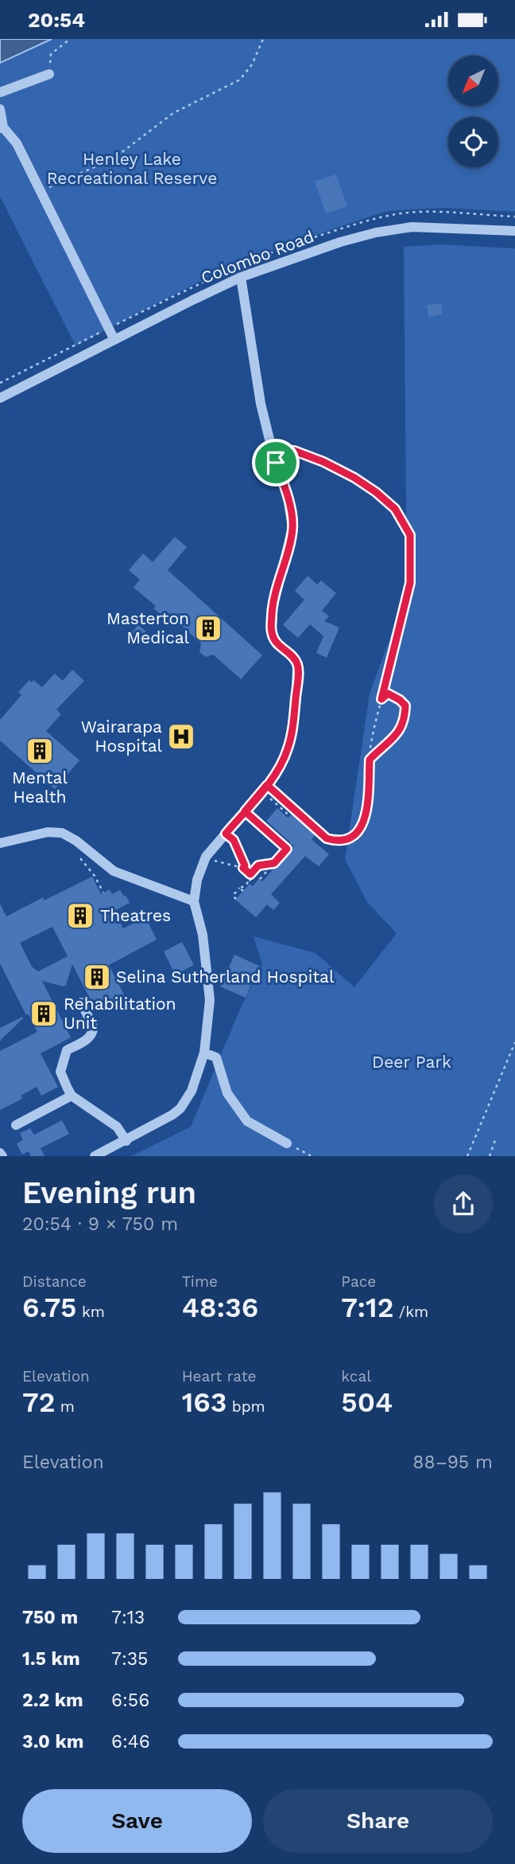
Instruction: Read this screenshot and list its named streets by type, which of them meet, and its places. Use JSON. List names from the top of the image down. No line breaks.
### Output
{"streets":{"street":["Colombo Road"]},"parks":["Henley Lake Recreational Reserve","Deer Park"],"places":{"building":["Masterton Medical","Mental Health","Theatres","Selina Sutherland Hospital","Rehabilitation Unit"],"hospital":["Wairarapa Hospital"]},"north":"bottom left","page":{"status":"20:54","heading":["Evening run","20:54 · 9 × 750 m"],"stats":[["Distance","6.75 km"],["Time","48:36"],["Pace","7:12 /km"],["Elevation","72 m"],["Heart rate","163 bpm"],["kcal","504"]],"chart":["Elevation","88–95 m"],"list":[{"name":"750 m","note":"7:13"},{"name":"1.5 km","note":"7:35"},{"name":"2.2 km","note":"6:56"},{"name":"3.0 km","note":"6:46"}],"buttons":["Save","Share"]}}
